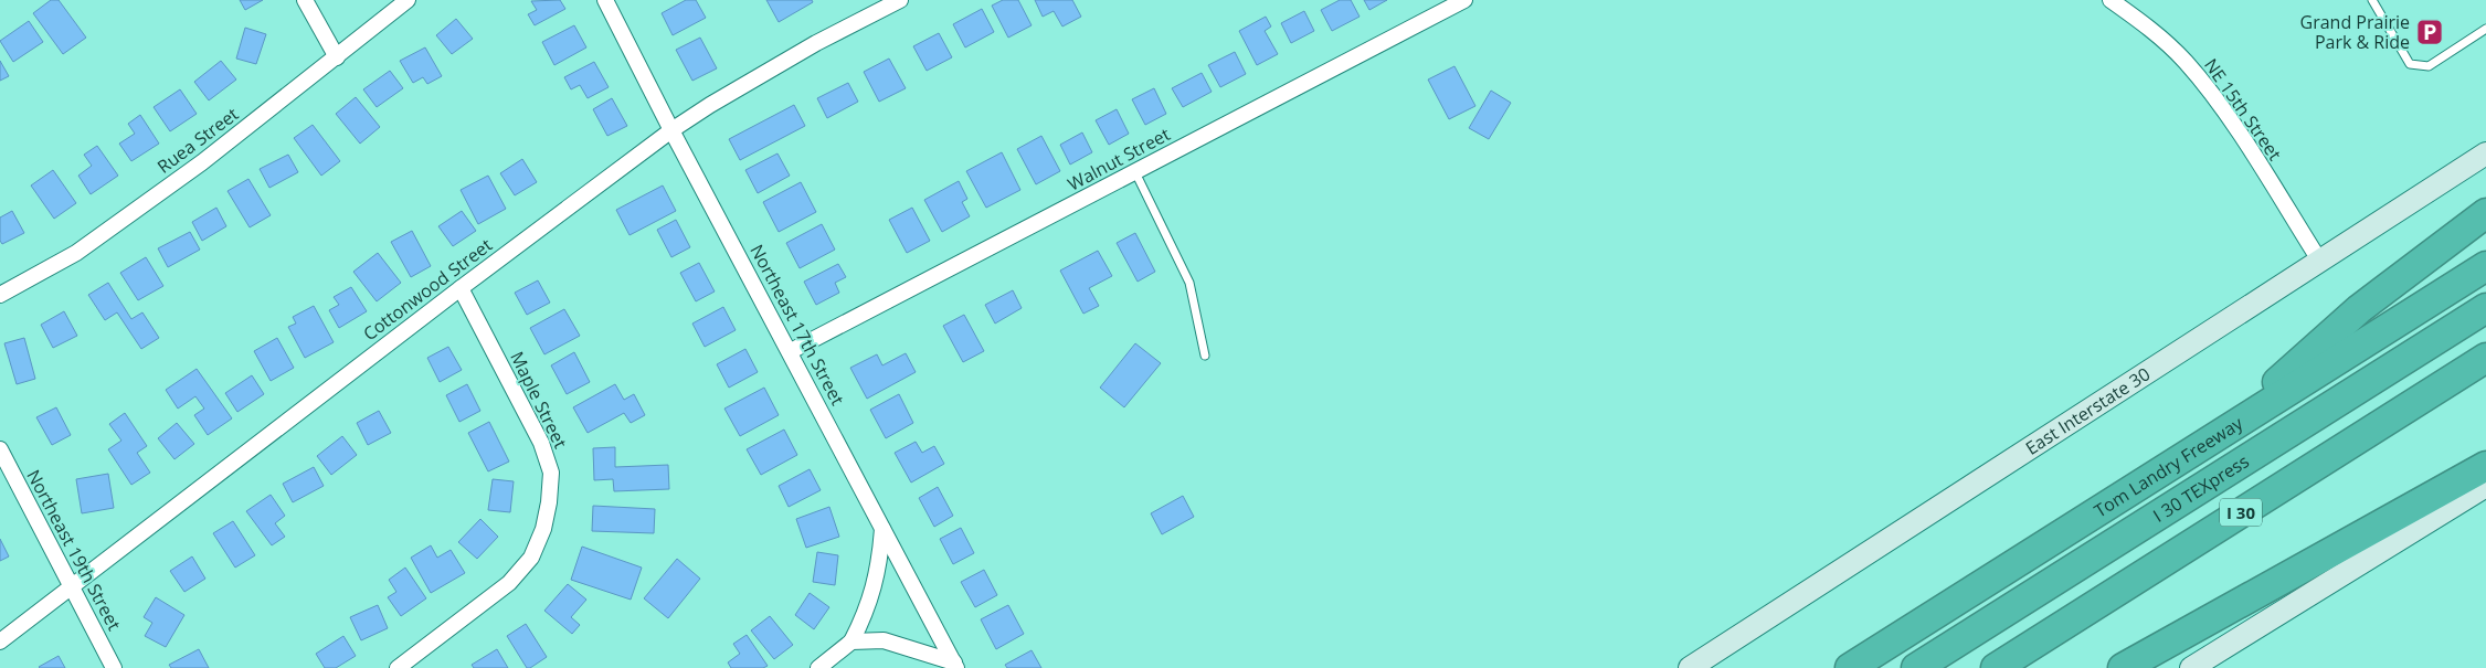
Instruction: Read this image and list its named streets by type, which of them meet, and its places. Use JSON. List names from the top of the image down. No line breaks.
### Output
{"streets":{"highway":["Tom Landry Freeway","I 30 TEXpress","I 30"],"main road":["East Interstate 30"],"street":["NE 15th Street","Ruea Street","Walnut Street","Cottonwood Street","Northeast 17th Street","Maple Street","Northeast 19th Street"]},"crossings":[["NE 15th Street","East Interstate 30"],["Walnut Street","Northeast 17th Street"],["Cottonwood Street","Northeast 17th Street"],["Cottonwood Street","Maple Street"],["Cottonwood Street","Northeast 19th Street"]],"places":{"parking":["Grand Prairie Park & Ride"]}}
